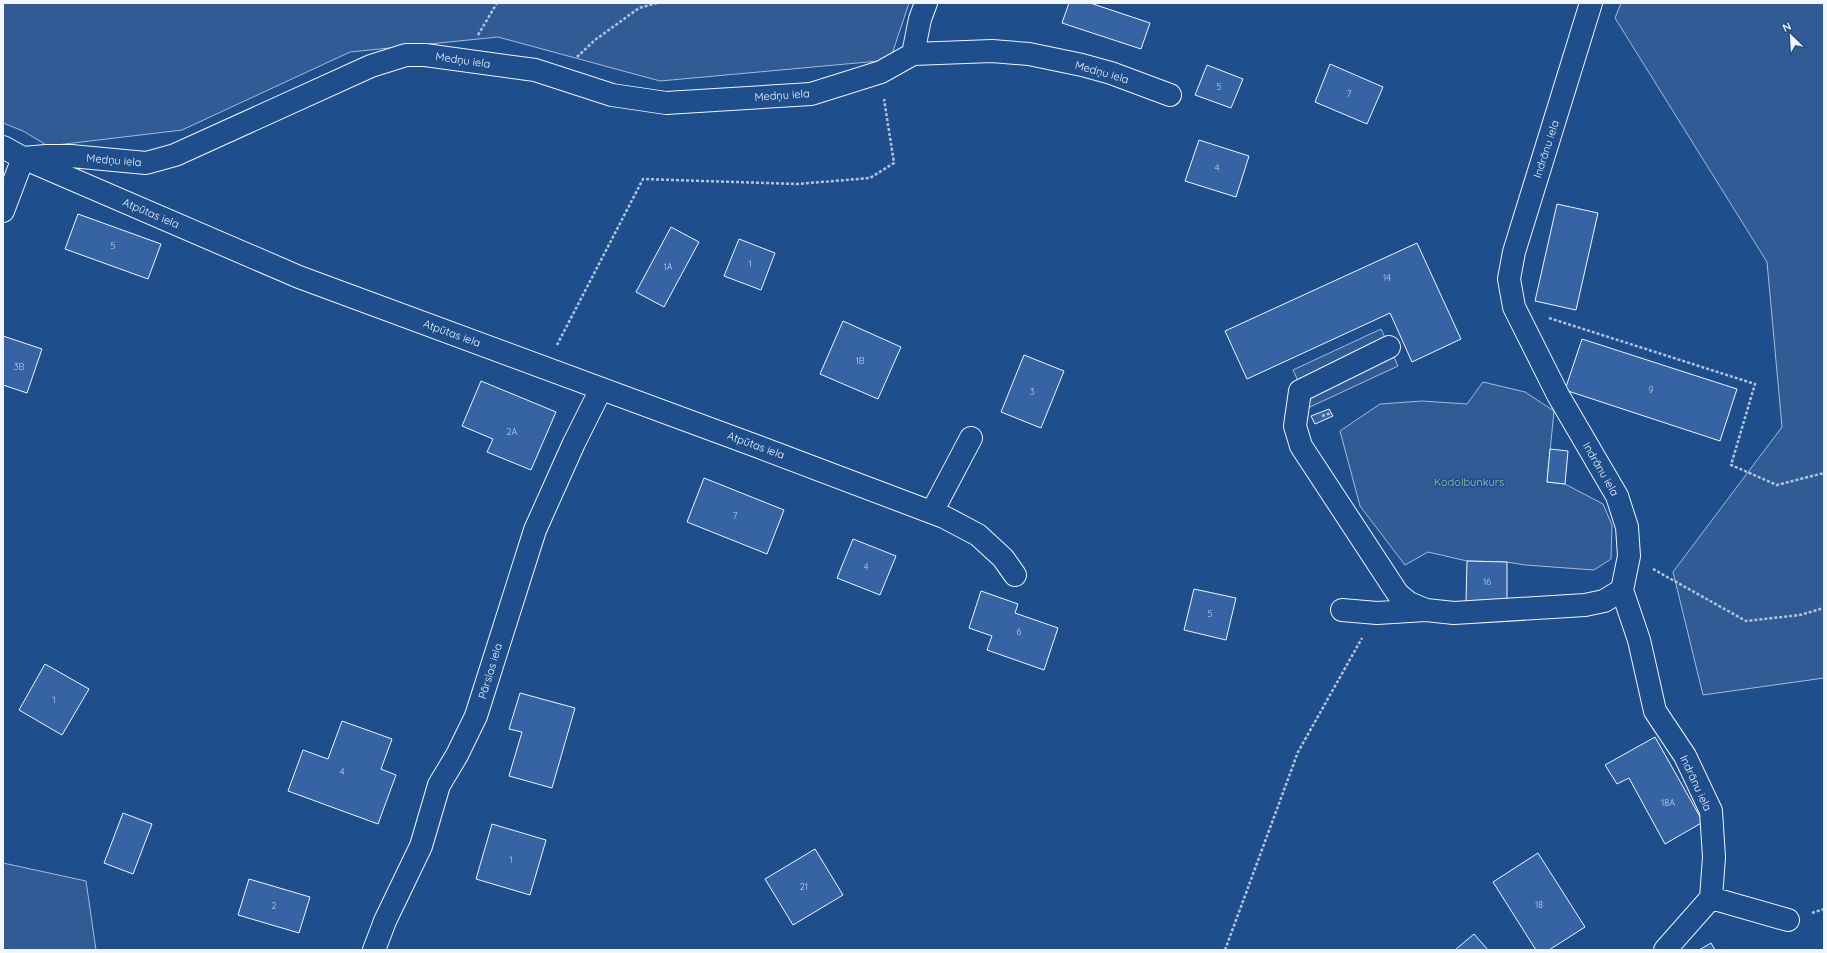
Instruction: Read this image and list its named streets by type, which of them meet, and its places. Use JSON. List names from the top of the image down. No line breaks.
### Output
{"streets":{"street":["Medņu iela","Indrānu iela","Atpūtas iela","Pārslas iela"]},"crossings":[["Medņu iela","Atpūtas iela"],["Atpūtas iela","Pārslas iela"]],"parks":["Kodolbunkurs"],"house_numbers":["5","7","4","5","1","1A","14","1B","3B","9","3","2A","7","4","16","5","6","1","4","18A","1","21","18","2"],"north":"top left"}
